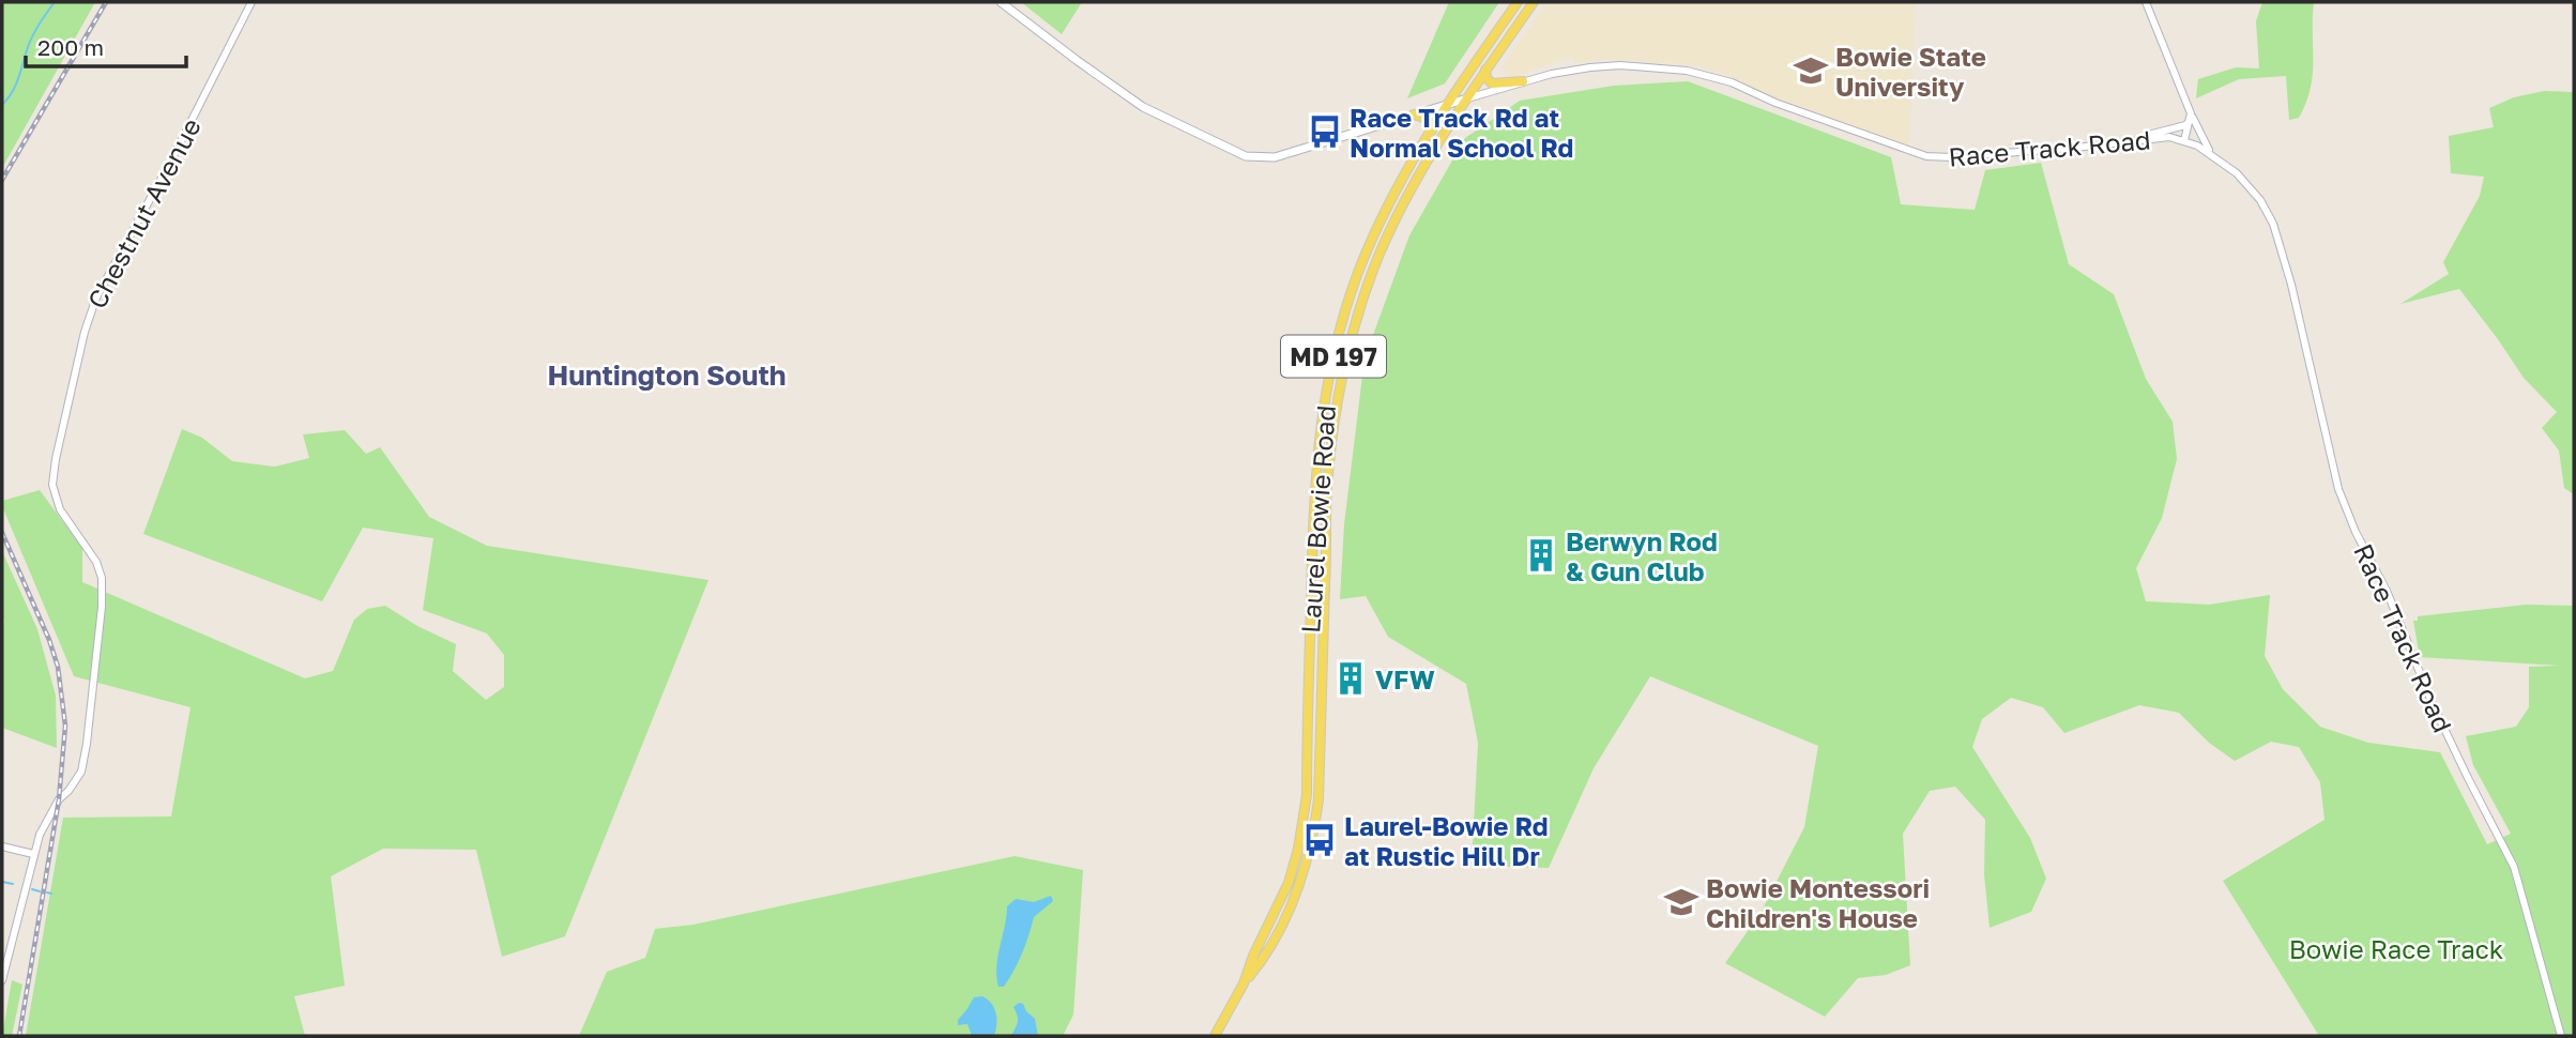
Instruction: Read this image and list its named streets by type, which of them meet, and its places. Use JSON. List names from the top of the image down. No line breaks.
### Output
{"streets":{"main road":["Race Track Road","MD 197","Laurel Bowie Road"],"street":["Chestnut Avenue"]},"crossings":[["Race Track Road","Laurel Bowie Road"]],"districts":["Huntington South"],"parks":["Bowie Race Track"],"places":{"school or university":["Bowie State University","Bowie Montessori Children's House"],"bus stop":["Race Track Rd at Normal School Rd","Laurel-Bowie Rd at Rustic Hill Dr"],"building":["Berwyn Rod & Gun Club","VFW"]},"scale_bar":"200 m"}
